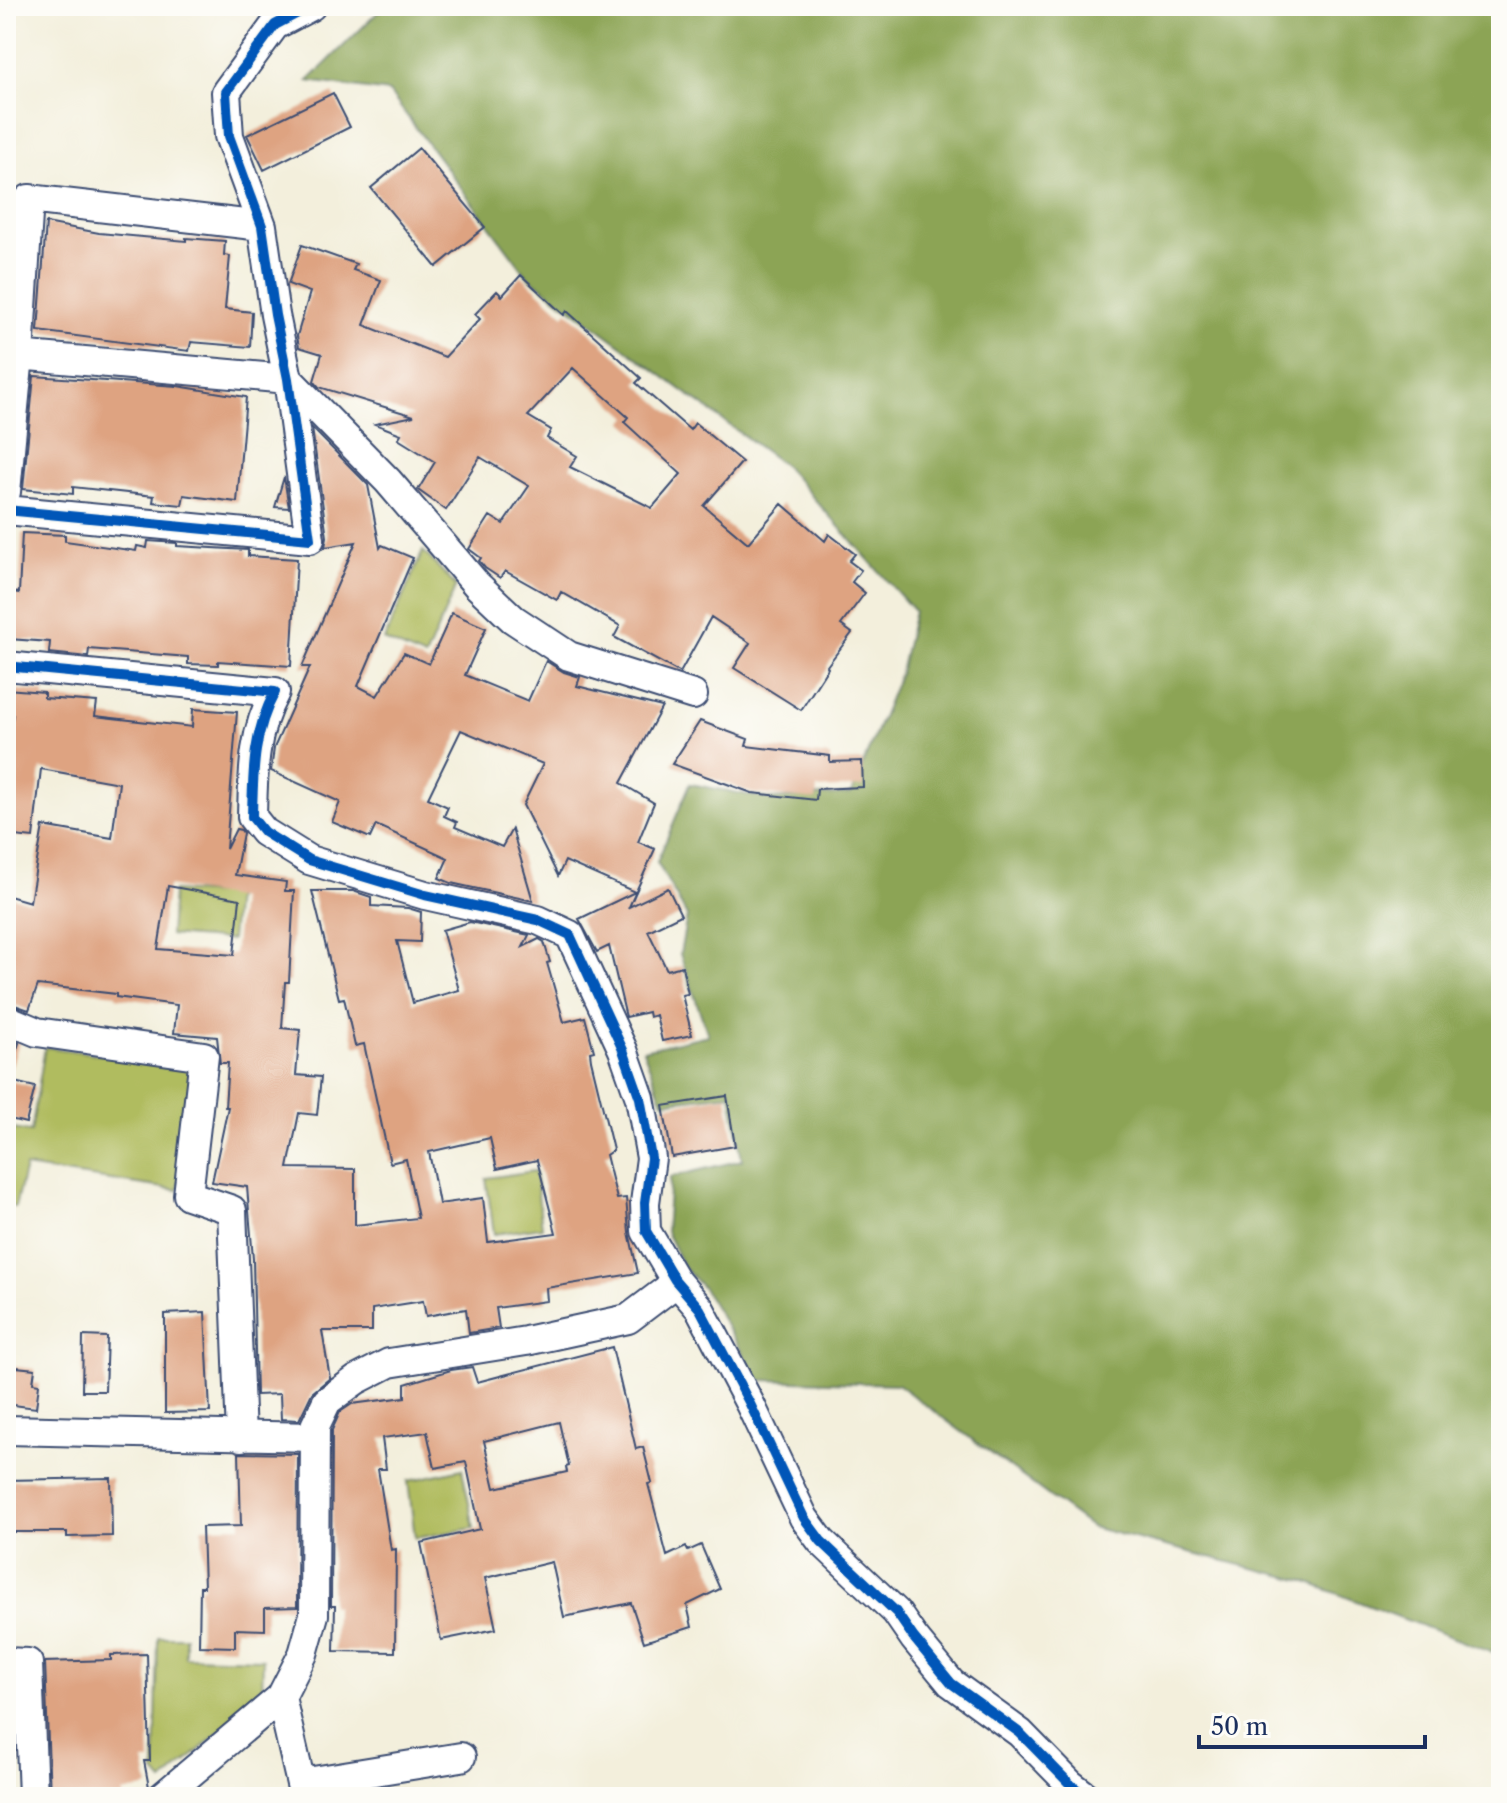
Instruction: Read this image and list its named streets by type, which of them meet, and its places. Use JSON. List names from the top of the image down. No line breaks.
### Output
{"scale_bar":"50 m"}
